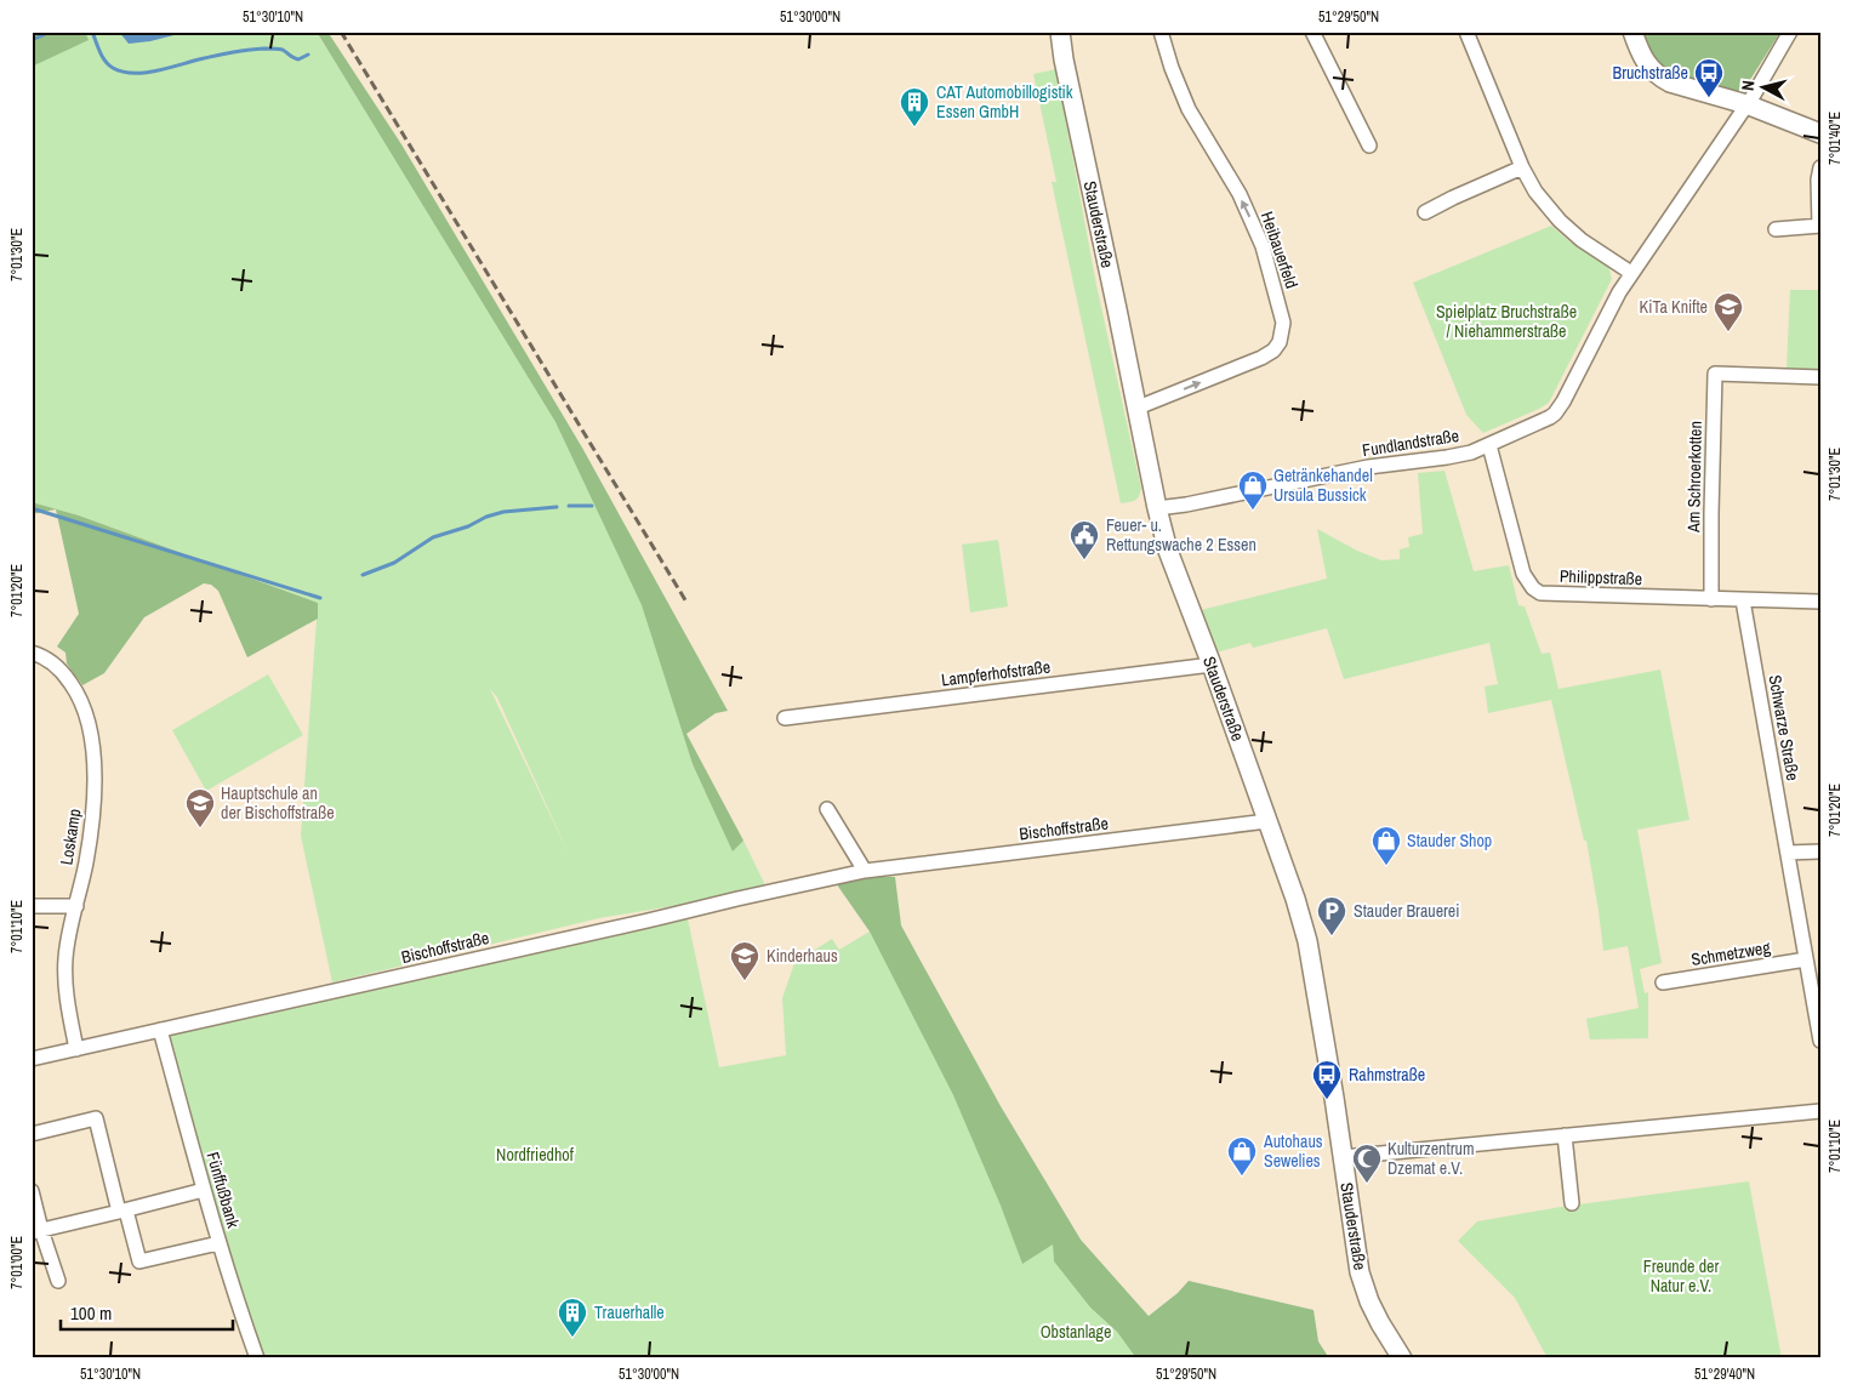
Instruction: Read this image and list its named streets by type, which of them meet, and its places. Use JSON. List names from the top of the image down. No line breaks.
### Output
{"streets":{"main road":["Stauderstraße"],"street":["Heibauerfeld","Fundlandstraße","Am Schroerkotten","Philippstraße","Lampferhofstraße","Schwarze Straße","Bischoffstraße","Loskamp","Schmetzweg","Fünffußbank"]},"crossings":[["Stauderstraße","Heibauerfeld"],["Stauderstraße","Fundlandstraße"],["Stauderstraße","Lampferhofstraße"],["Stauderstraße","Bischoffstraße"],["Fundlandstraße","Philippstraße"],["Am Schroerkotten","Philippstraße"],["Philippstraße","Schwarze Straße"],["Schwarze Straße","Schmetzweg"],["Bischoffstraße","Loskamp"],["Bischoffstraße","Fünffußbank"]],"parks":["Spielplatz Bruchstraße / Niehammerstraße","Nordfriedhof","Freunde der Natur e.V.","Obstanlage"],"places":{"bus stop":["Bruchstraße","Rahmstraße"],"building":["CAT Automobillogistik Essen GmbH","Trauerhalle"],"school or university":["KiTa Knifte","Hauptschule an der Bischoffstraße","Kinderhaus"],"shop":["Getränkehandel Ursula Bussick","Stauder Shop","Autohaus Sewelies"],"public building":["Feuer- u. Rettungswache 2 Essen"],"parking":["Stauder Brauerei"],"mosque":["Kulturzentrum Dzemat e.V."]},"scale_bar":"100 m","north":"left","coordinates":["51°30'10\"N","51°30'00\"N","51°29'50\"N","7°01'40\"E","7°01'30\"E","7°01'20\"E","7°01'10\"E","7°01'00\"E","51°29'40\"N"]}
